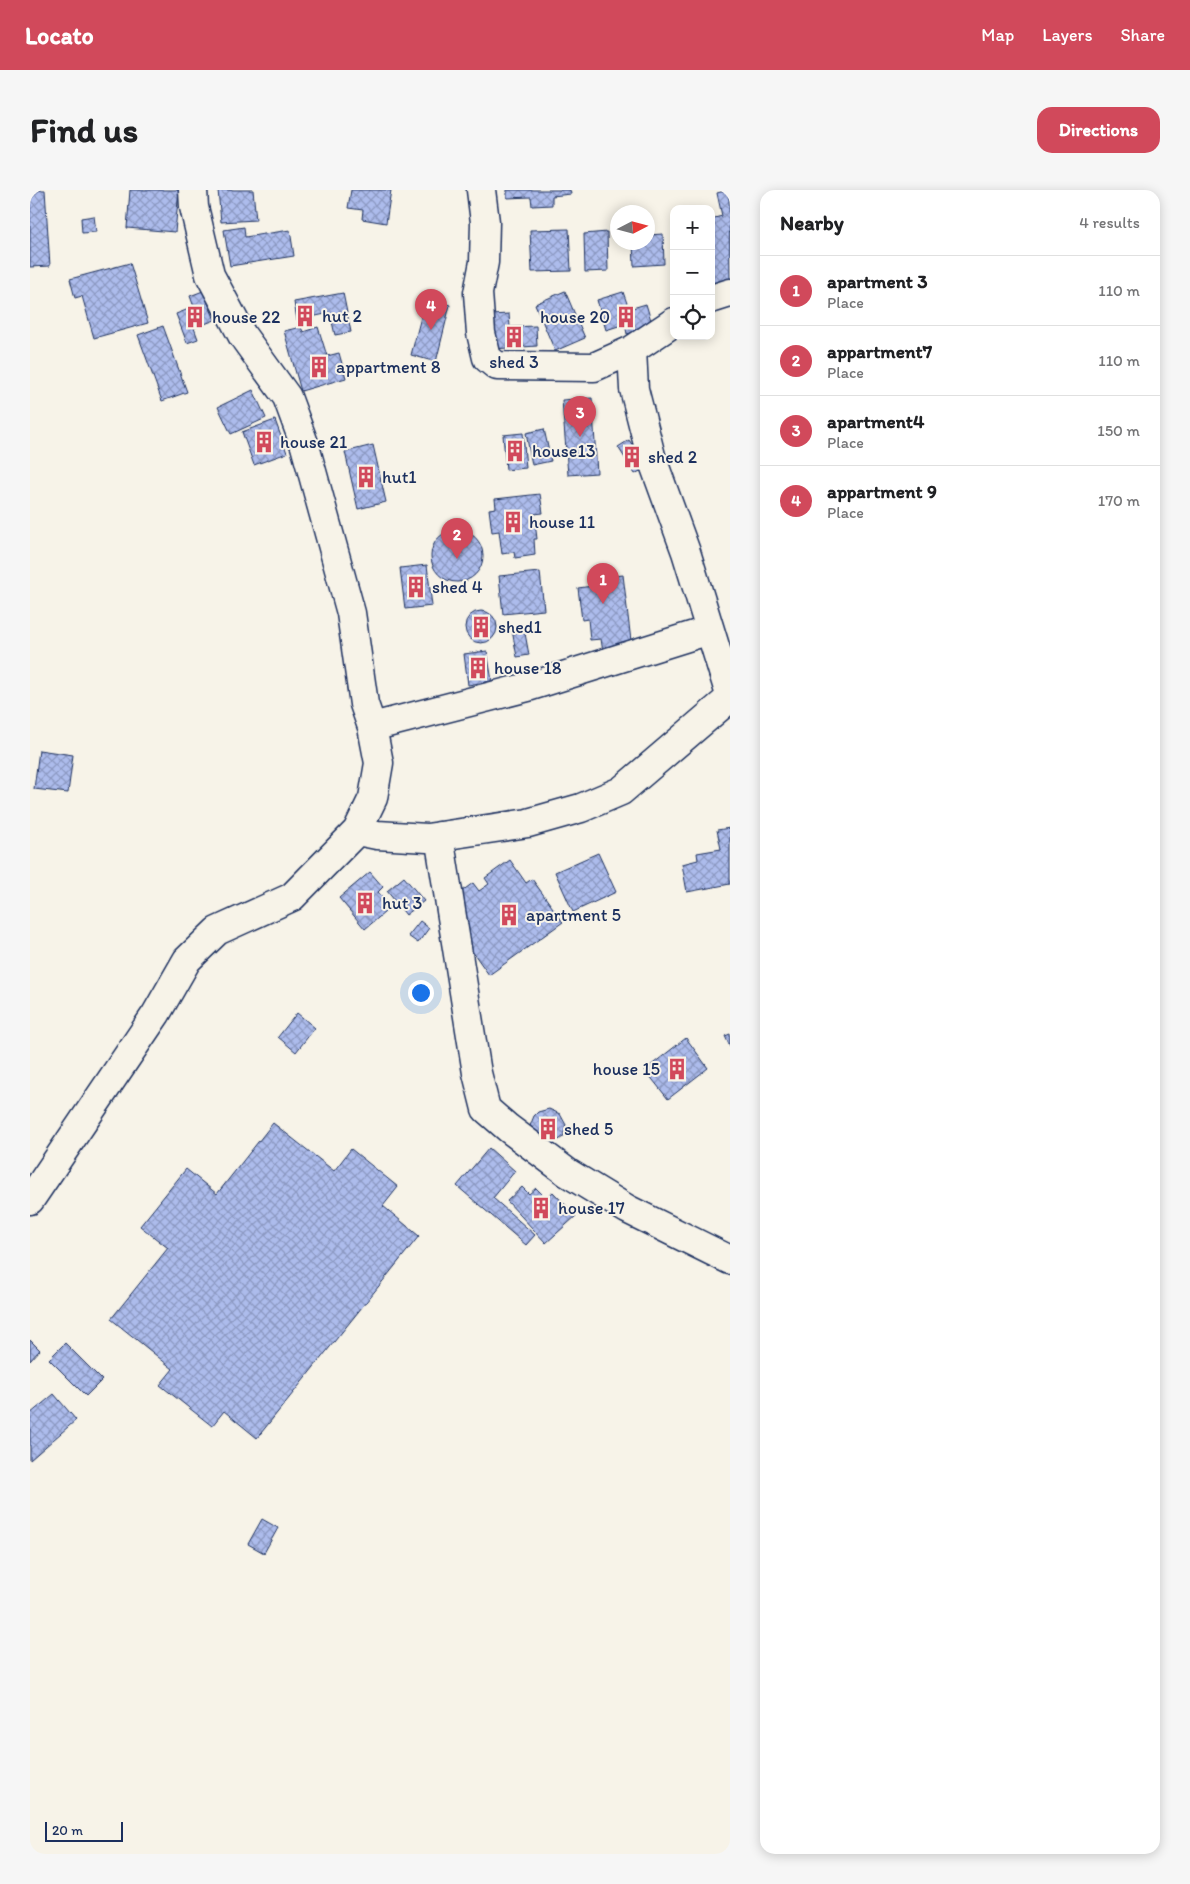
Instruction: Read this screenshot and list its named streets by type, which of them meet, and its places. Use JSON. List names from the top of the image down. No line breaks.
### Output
{"places":{"building":["hut 2","house 22","house 20","shed 3","appartment 8","house 21","house13","shed 2","hut1","house 11","shed 4","shed1","house 18","hut 3","apartment 5","house 15","shed 5","house 17"]},"scale_bar":"20 m","north":"right","page":{"header":"Locato","nav":["Map","Layers","Share"],"buttons":"Directions","title":"Find us","heading":["Nearby","4 results"],"map_buttons":["+","−"],"list":[{"mark":"1","name":"apartment 3","note":"Place","value":"110 m"},{"mark":"2","name":"appartment7","note":"Place","value":"110 m"},{"mark":"3","name":"apartment4","note":"Place","value":"150 m"},{"mark":"4","name":"appartment 9","note":"Place","value":"170 m"}],"pins":["4","3","2","1"],"scale":"20 m"}}
